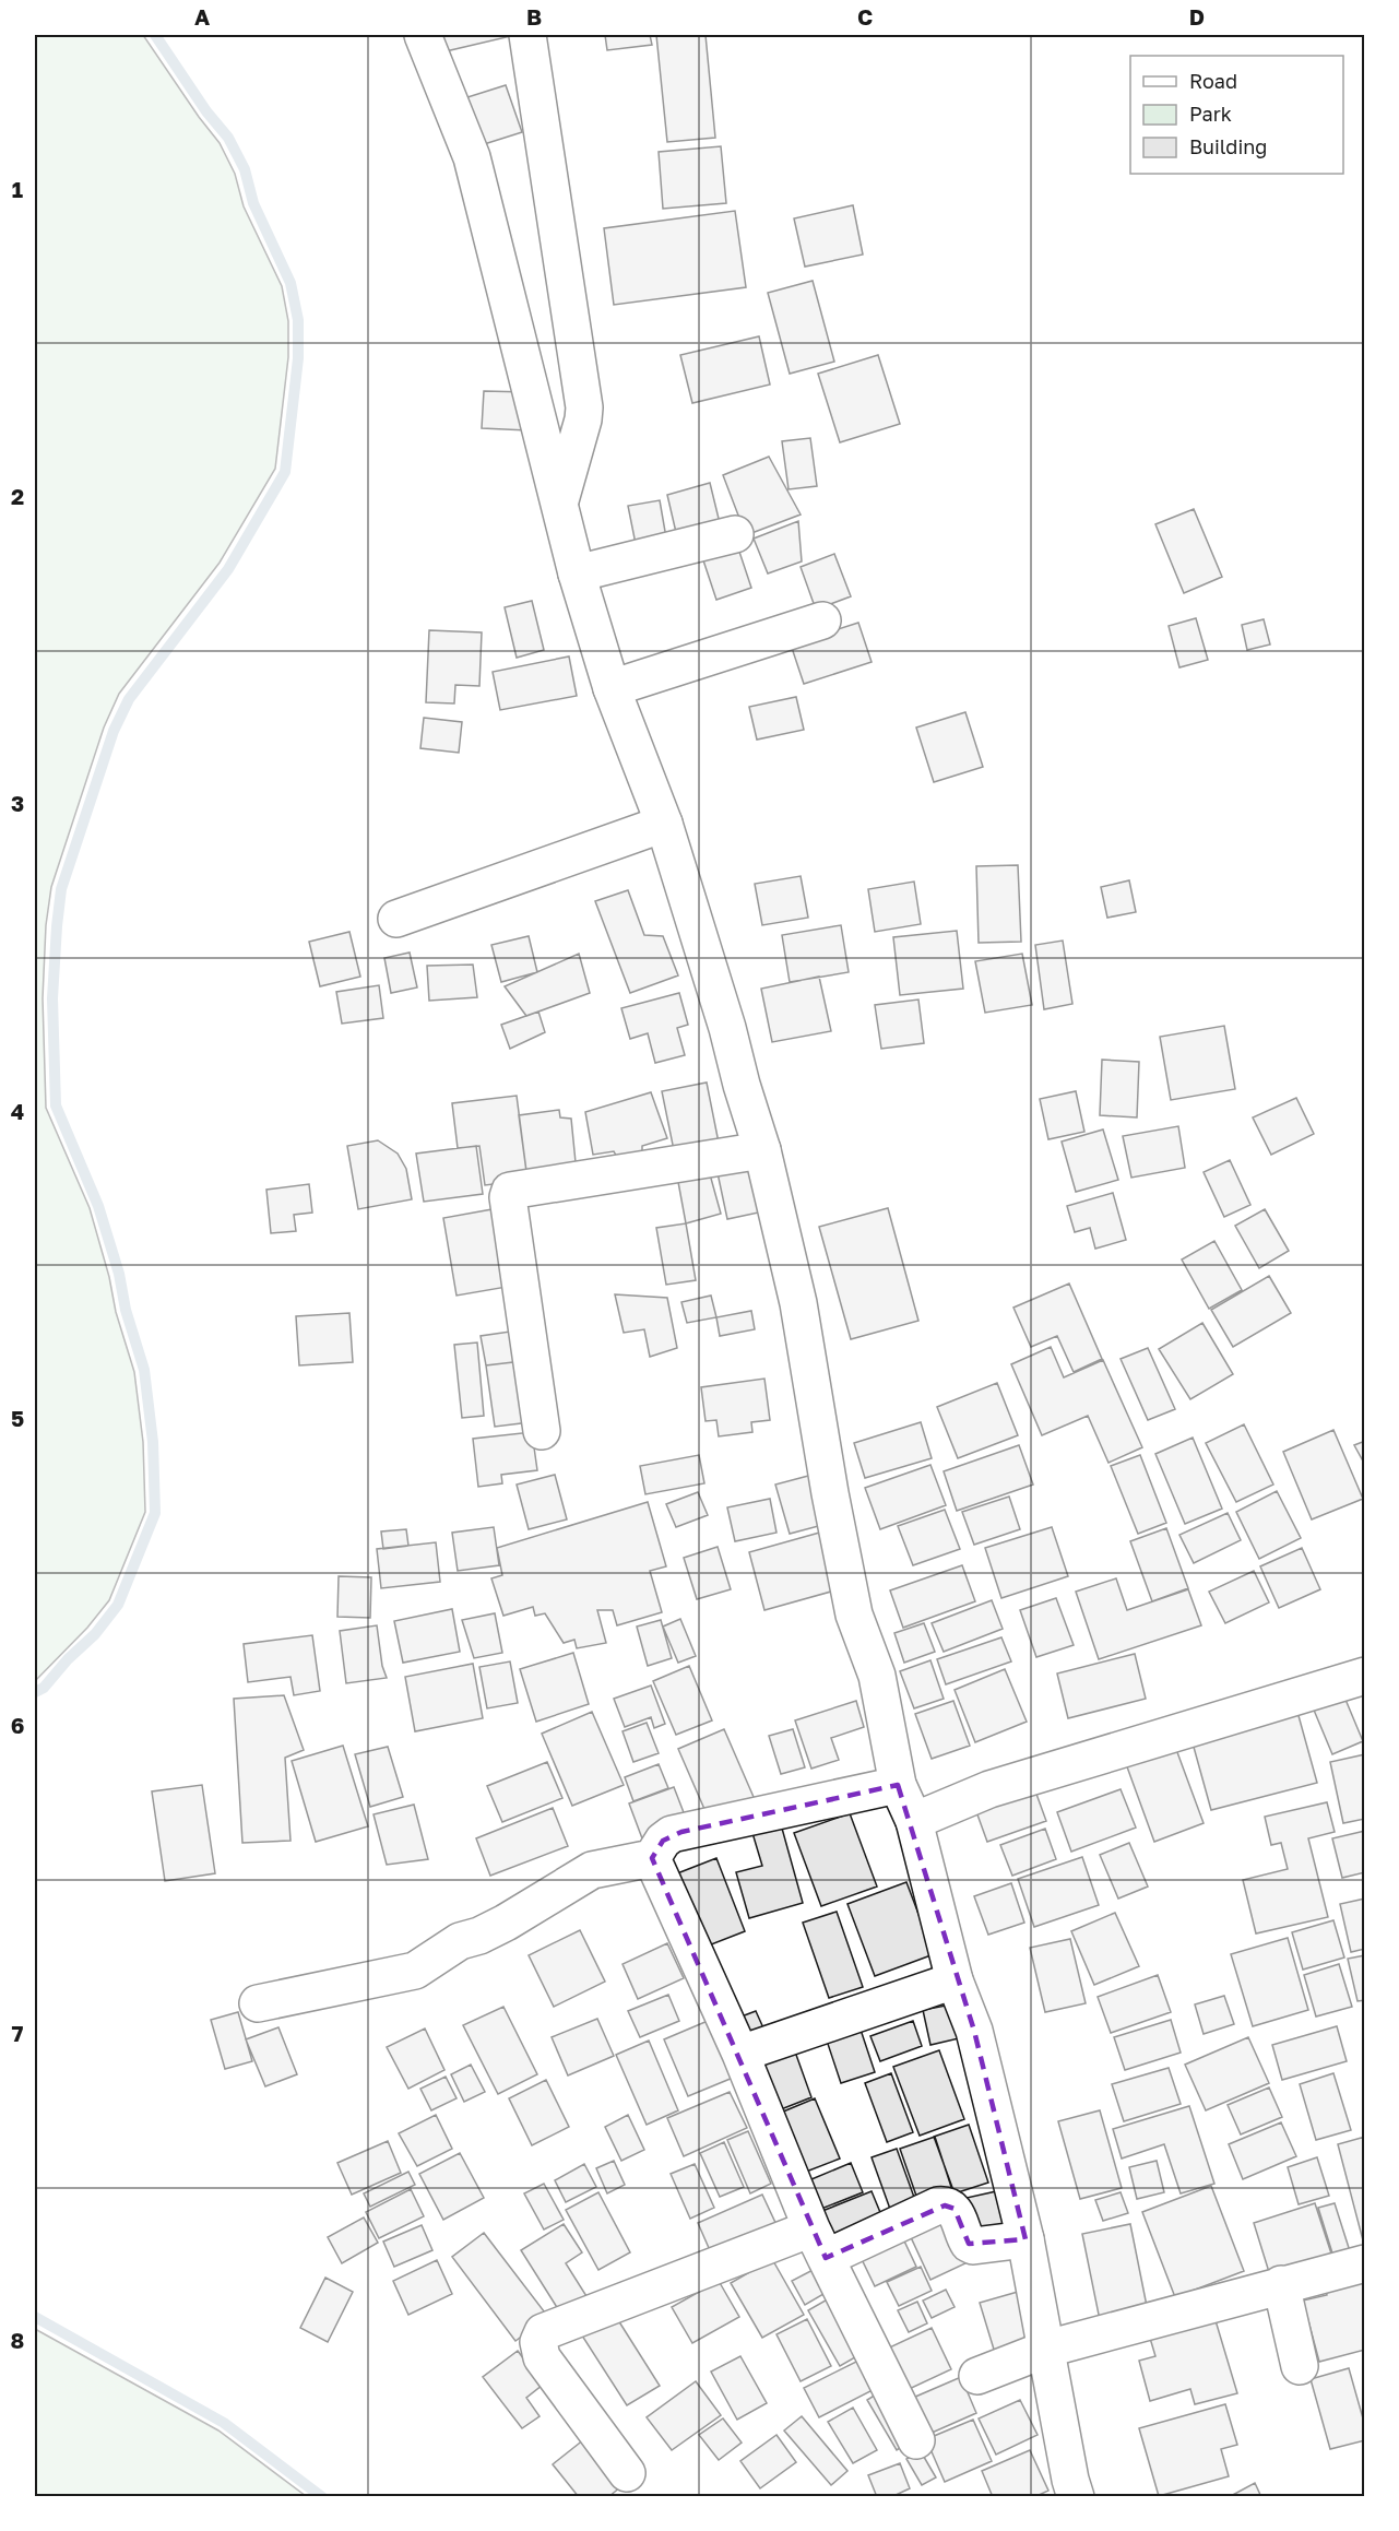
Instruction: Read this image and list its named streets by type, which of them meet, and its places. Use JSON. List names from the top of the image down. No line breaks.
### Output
{"legend":["Road","Park","Building"],"grid":{"columns":["A","B","C","D"],"rows":["1","2","3","4","5","6","7","8"]}}
